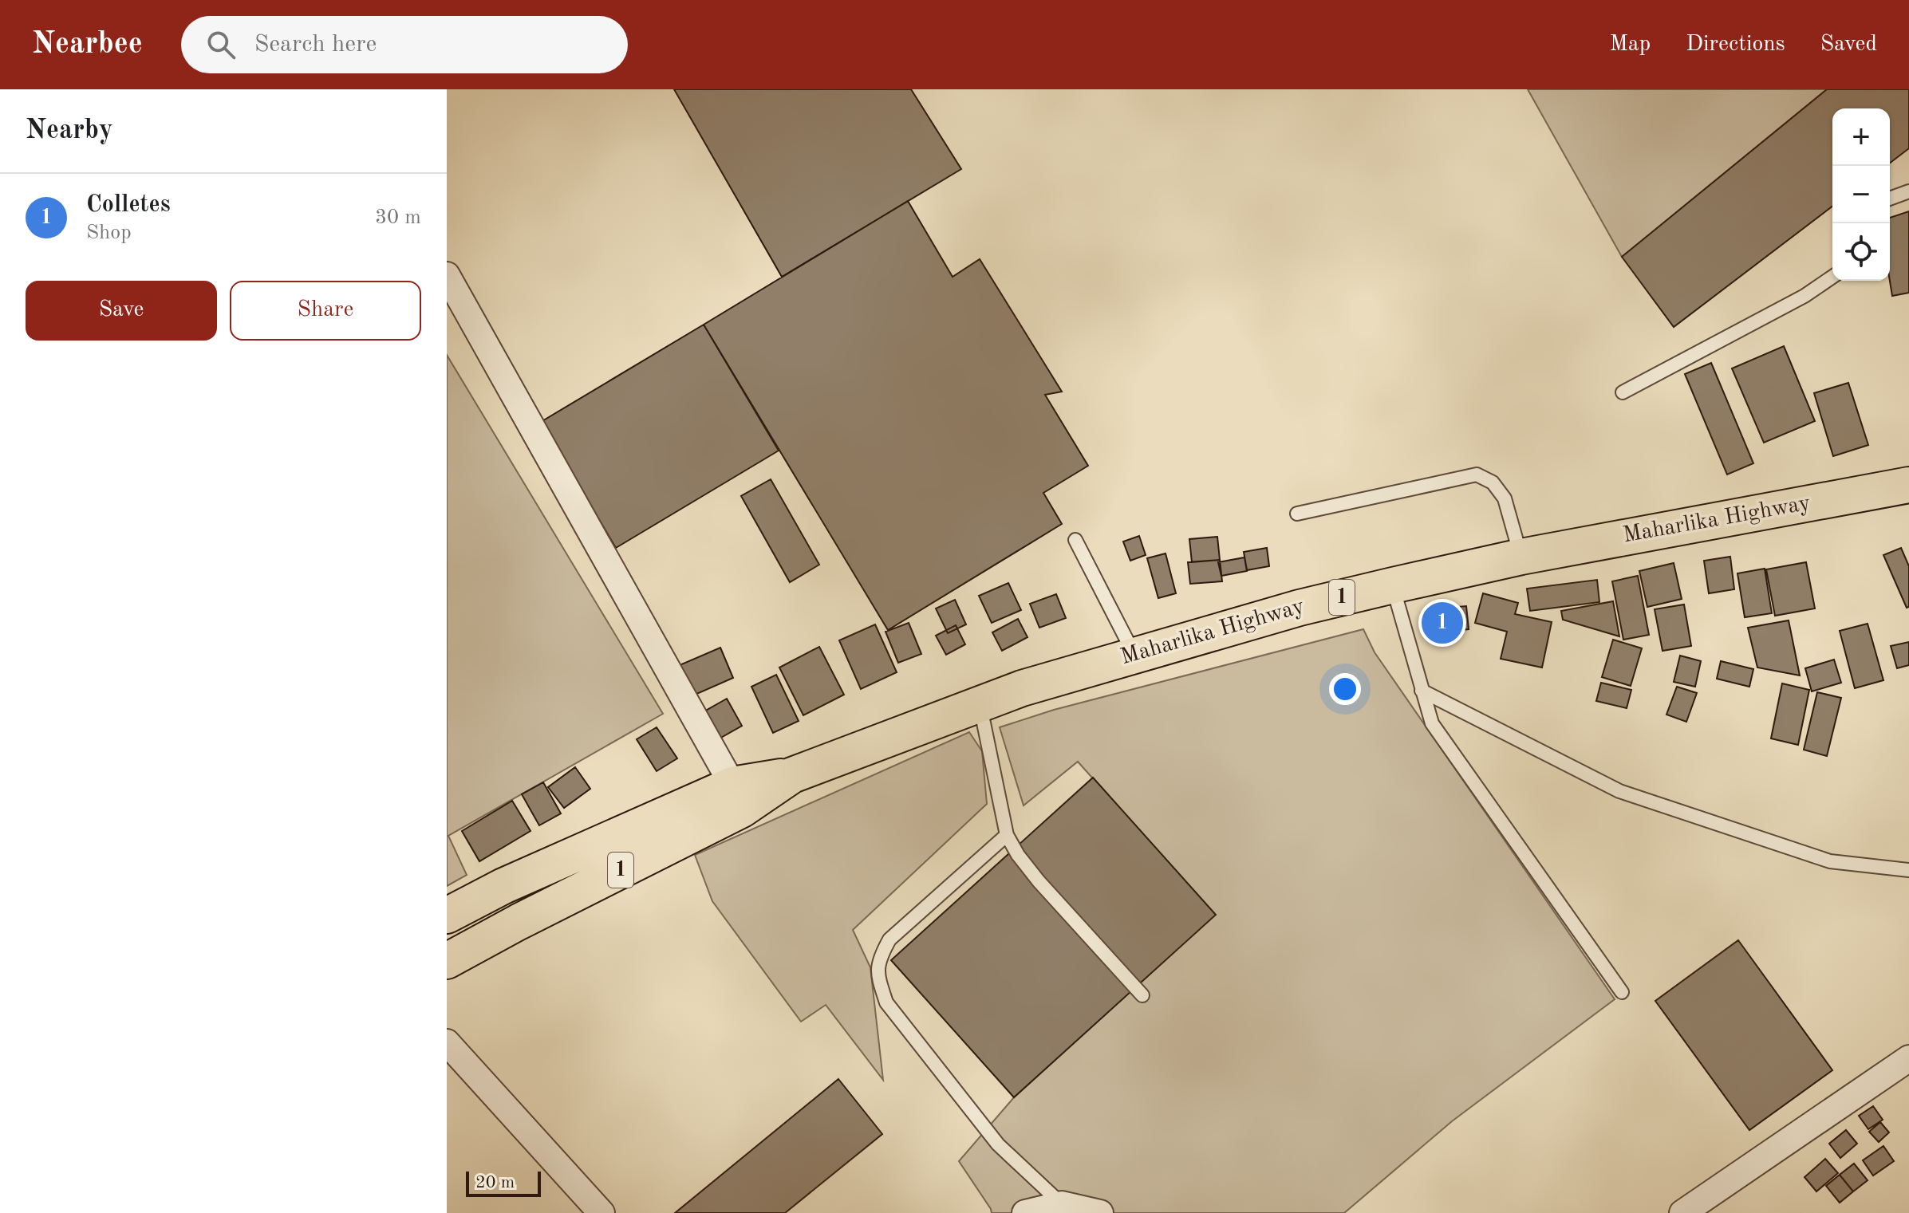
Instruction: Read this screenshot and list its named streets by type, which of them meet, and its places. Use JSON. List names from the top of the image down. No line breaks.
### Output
{"streets":{"highway":["Maharlika Highway","1"]},"scale_bar":"20 m","page":{"header":"Nearbee","search":"Search here","nav":["Map","Directions","Saved"],"heading":"Nearby","map_buttons":["+","−"],"list":[{"mark":"1","name":"Colletes","note":"Shop","value":"30 m"}],"buttons":["Save","Share"],"pins":"1","scale":"20 m"}}
